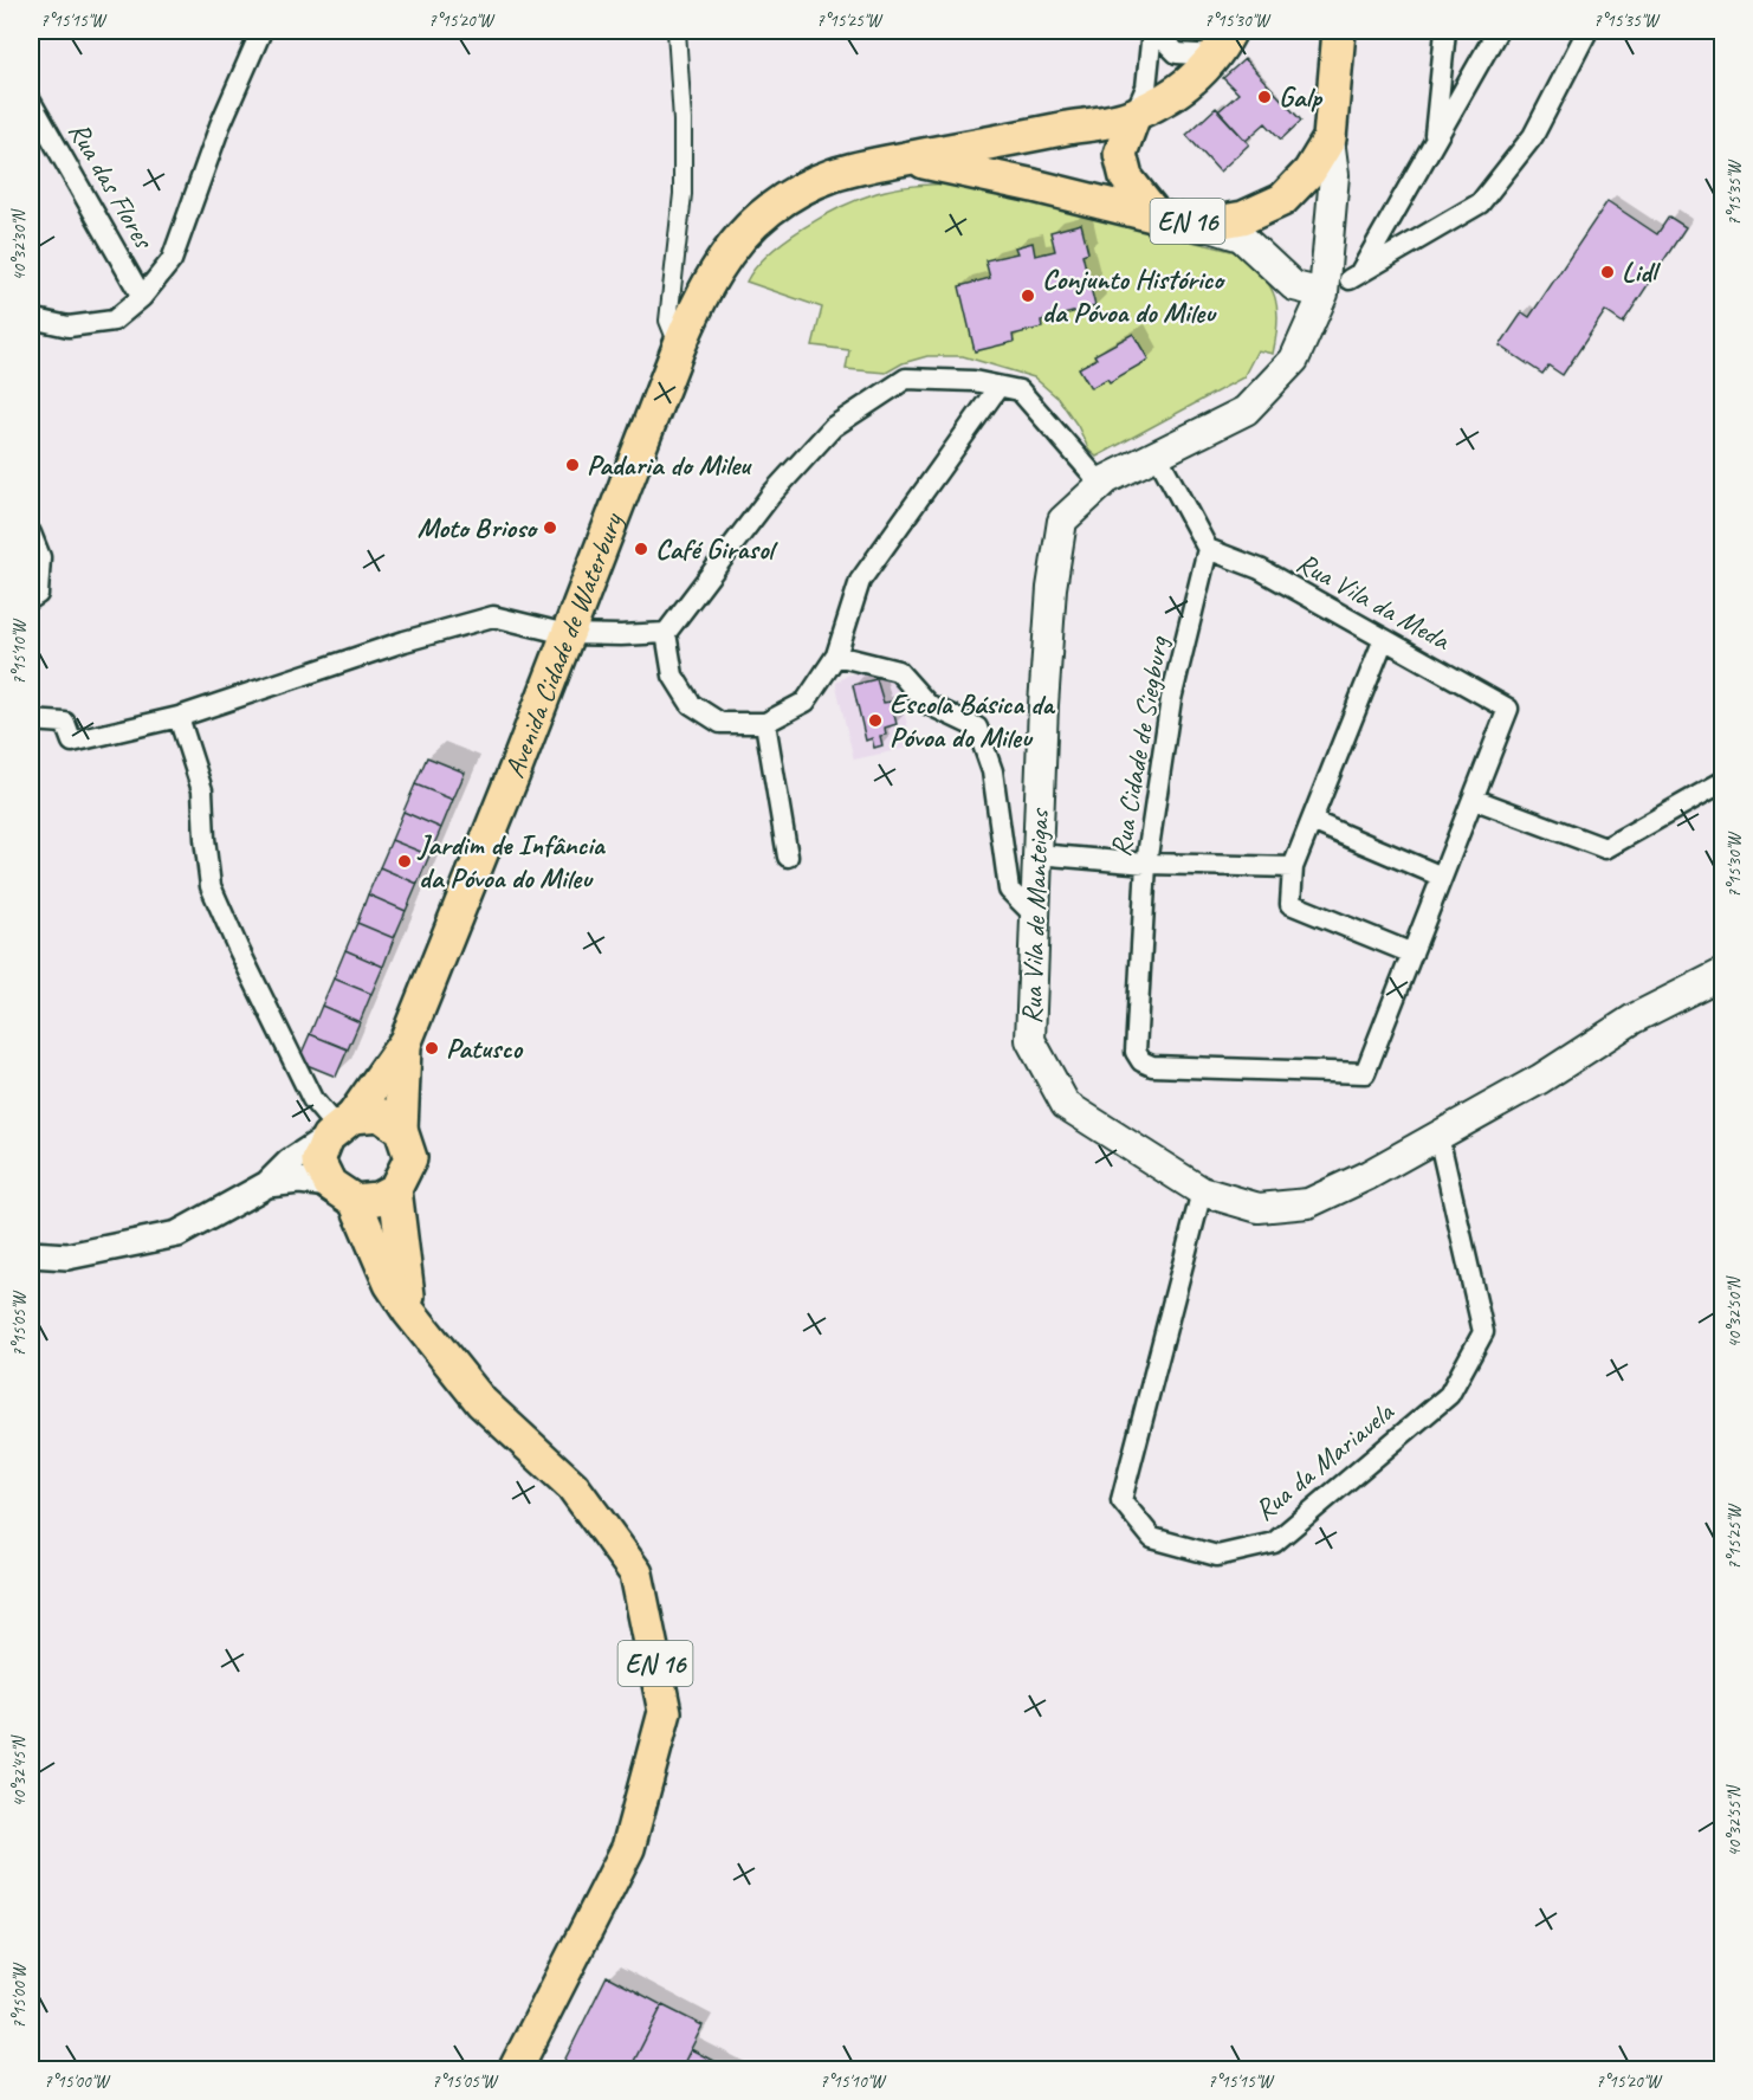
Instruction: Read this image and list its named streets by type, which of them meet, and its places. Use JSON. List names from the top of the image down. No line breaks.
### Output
{"streets":{"main road":["EN 16","Avenida Cidade de Waterbury","Rua Vila de Manteigas"],"street":["Rua das Flores","Rua Vila da Meda","Rua Cidade de Siegburg","Rua da Mariavela"]},"crossings":[["EN 16","Avenida Cidade de Waterbury"],["EN 16","Rua Vila de Manteigas"],["Rua Vila da Meda","Rua Cidade de Siegburg"],["Rua Vila de Manteigas","Rua da Mariavela"]],"places":["Galp","Lidl","Conjunto Histórico da Póvoa do Mileu","Padaria do Mileu","Moto Brioso","Café Girasol","Escola Básica da Póvoa do Mileu","Jardim de Infância da Póvoa do Mileu","Patusco"],"coordinates":["7°15'15\"W","7°15'20\"W","7°15'25\"W","7°15'30\"W","7°15'35\"W","40°32'30\"N","7°15'10\"W","40°32'50\"N","7°15'05\"W","40°32'45\"N","40°32'55\"N","7°15'00\"W"]}
